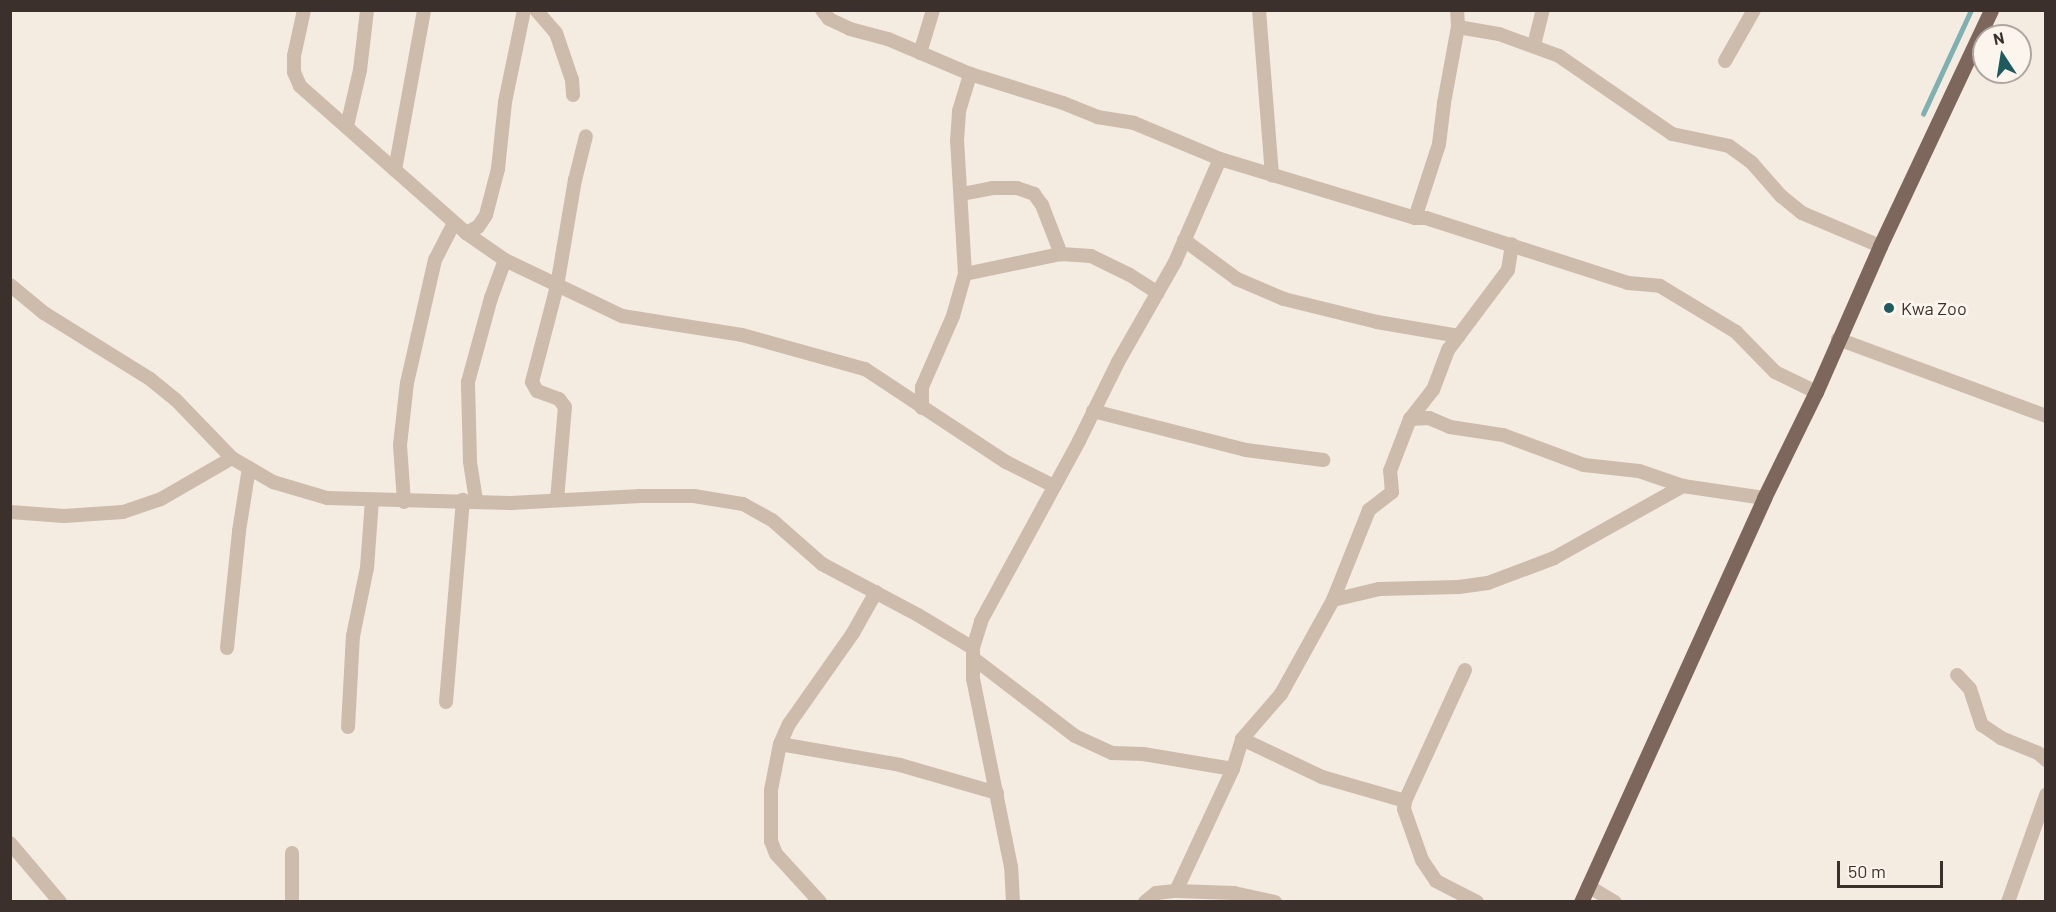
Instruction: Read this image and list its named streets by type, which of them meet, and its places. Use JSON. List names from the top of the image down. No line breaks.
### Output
{"places":["Kwa Zoo"],"scale_bar":"50 m","north":"top"}
